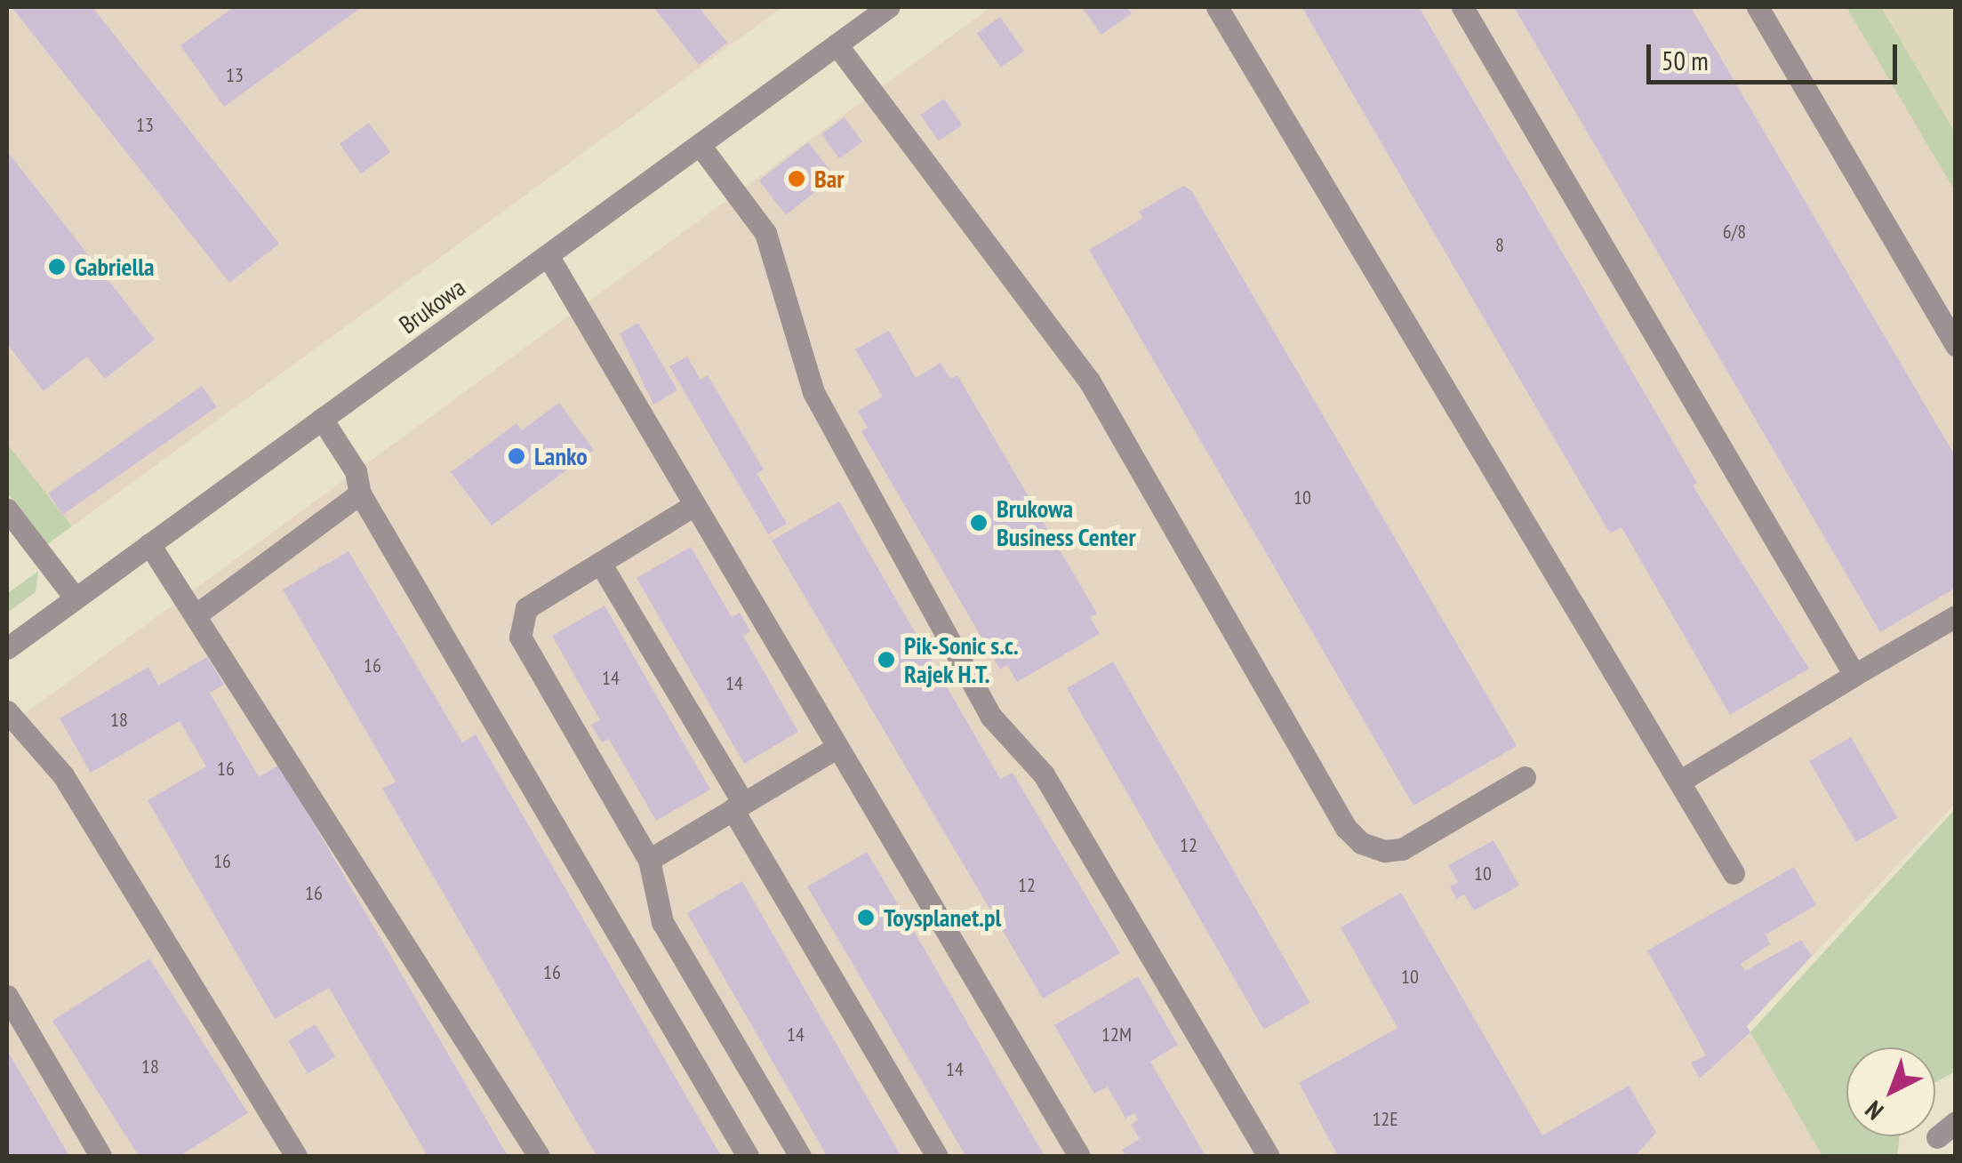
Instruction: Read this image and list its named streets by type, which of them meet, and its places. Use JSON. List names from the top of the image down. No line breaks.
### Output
{"streets":{"street":["Brukowa"]},"places":["Bar","Gabriella","Lanko","Brukowa Business Center","Pik-Sonic s.c. Rajek H.T.","Toysplanet.pl"],"house_numbers":["13","13","6/8","8","10","16","14","14","18","16","12","16","10","12","16","16","10","14","12M","18","14","12E"],"scale_bar":"50 m","north":"bottom left"}
